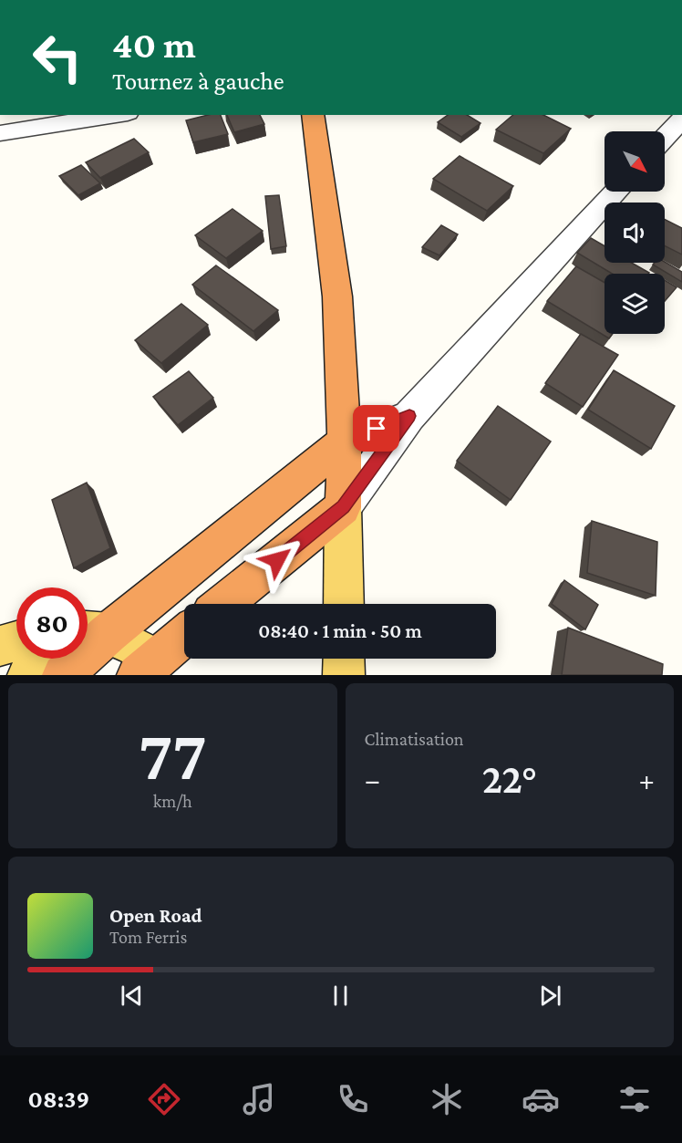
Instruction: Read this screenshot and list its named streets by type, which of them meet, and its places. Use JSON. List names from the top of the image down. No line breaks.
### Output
{"north":"bottom right","page":{"turn":["40 m","Tournez à gauche"],"limit":"80","trip":"08:40 · 1 min · 50 m","tile":[["77","km/h"],"Climatisation"],"heat":["−","22°","+"],"song":["Open Road","Tom Ferris"],"tabs":"08:39"}}
